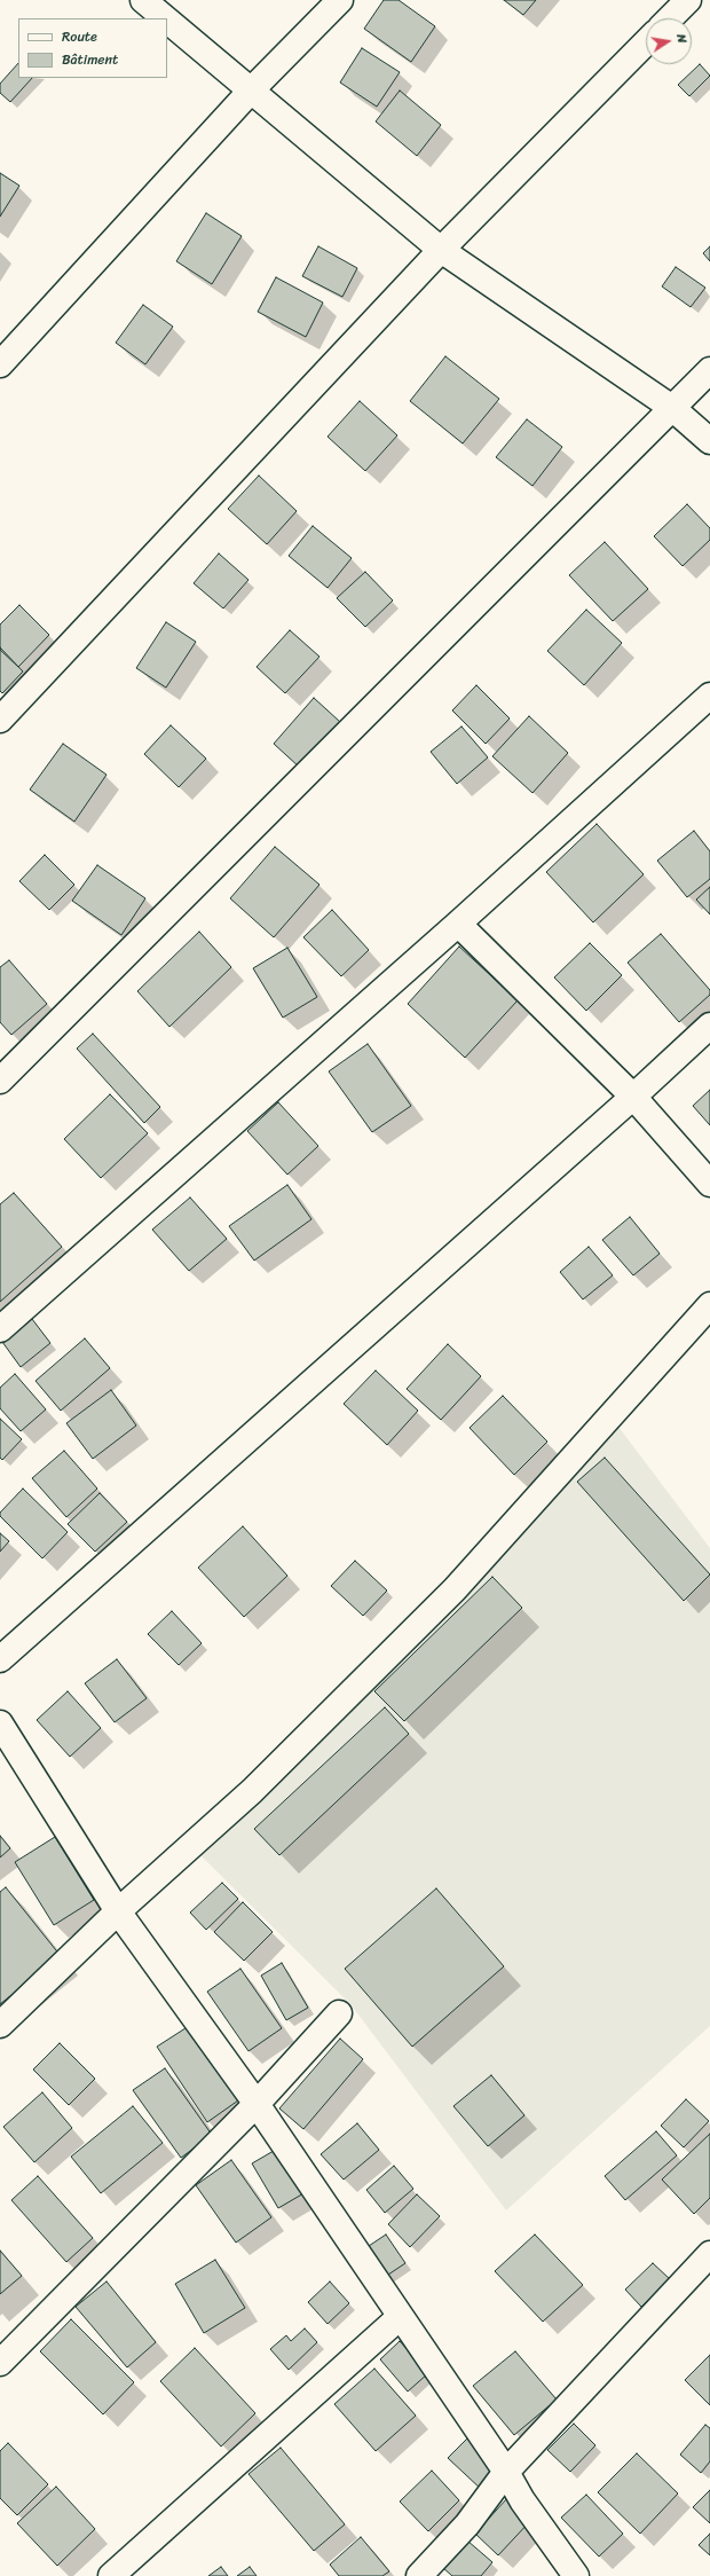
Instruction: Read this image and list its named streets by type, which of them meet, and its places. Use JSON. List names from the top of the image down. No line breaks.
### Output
{"legend":["Route","Bâtiment"],"north":"right"}
